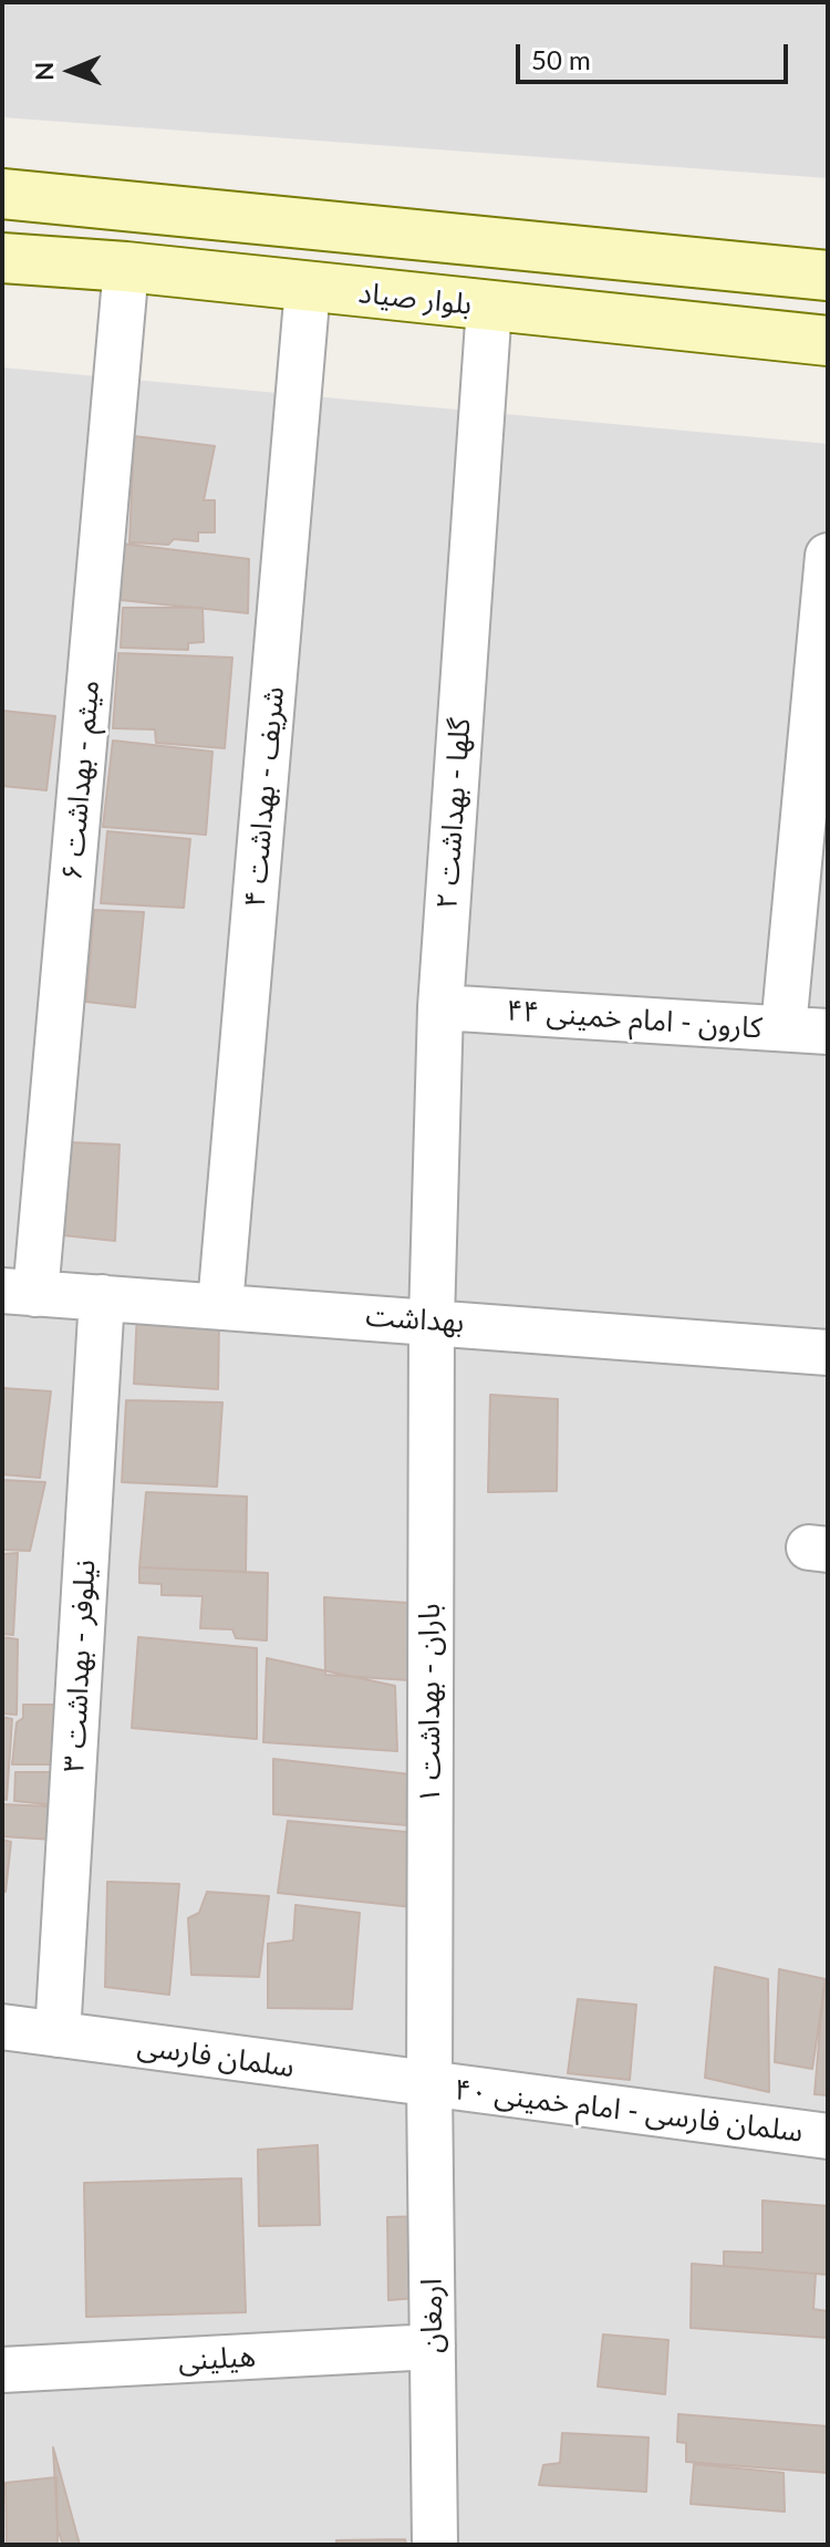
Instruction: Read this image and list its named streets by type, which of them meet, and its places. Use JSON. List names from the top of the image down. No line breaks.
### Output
{"streets":{"main road":["بلوار صیاد"],"street":["میثم - بهداشت ۶","شریف - بهداشت ۴","گلها - بهداشت ۲","کارون - امام خمینی ۴۴","بهداشت","نیلوفر - بهداشت ۳","باران - بهداشت ۱","سلمان فارسی","سلمان فارسی - امام خمینی ۴۰","ارمغان","هیلینی"]},"crossings":[["بلوار صیاد","میثم - بهداشت ۶"],["بلوار صیاد","شریف - بهداشت ۴"],["بلوار صیاد","گلها - بهداشت ۲"],["میثم - بهداشت ۶","بهداشت"],["شریف - بهداشت ۴","بهداشت"],["گلها - بهداشت ۲","کارون - امام خمینی ۴۴"],["گلها - بهداشت ۲","بهداشت"],["گلها - بهداشت ۲","باران - بهداشت ۱"],["بهداشت","نیلوفر - بهداشت ۳"],["بهداشت","باران - بهداشت ۱"],["نیلوفر - بهداشت ۳","سلمان فارسی"],["باران - بهداشت ۱","سلمان فارسی"],["باران - بهداشت ۱","سلمان فارسی - امام خمینی ۴۰"],["باران - بهداشت ۱","ارمغان"],["سلمان فارسی","سلمان فارسی - امام خمینی ۴۰"],["سلمان فارسی","ارمغان"],["سلمان فارسی - امام خمینی ۴۰","ارمغان"],["ارمغان","هیلینی"]],"scale_bar":"50 m","north":"left"}
